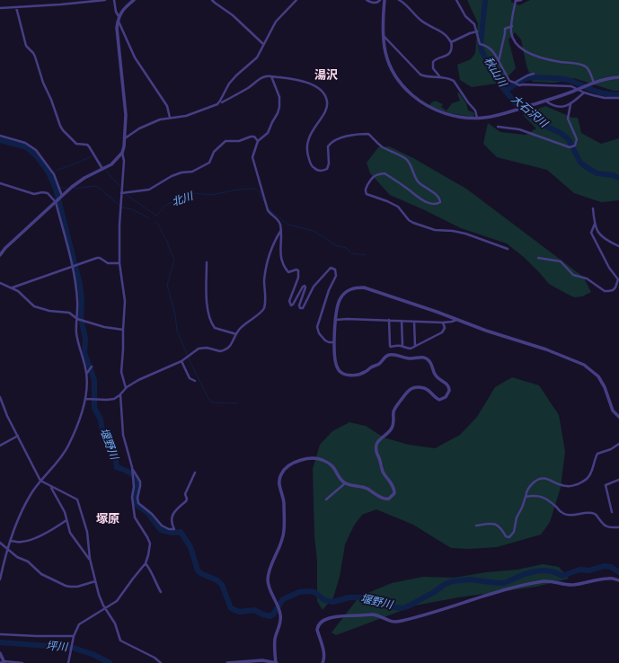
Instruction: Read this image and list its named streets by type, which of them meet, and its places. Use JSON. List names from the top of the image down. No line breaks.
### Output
{"districts":["湯沢","塚原"],"water":["秋山川","大石沢川","北川","堰野川","坪川"]}
